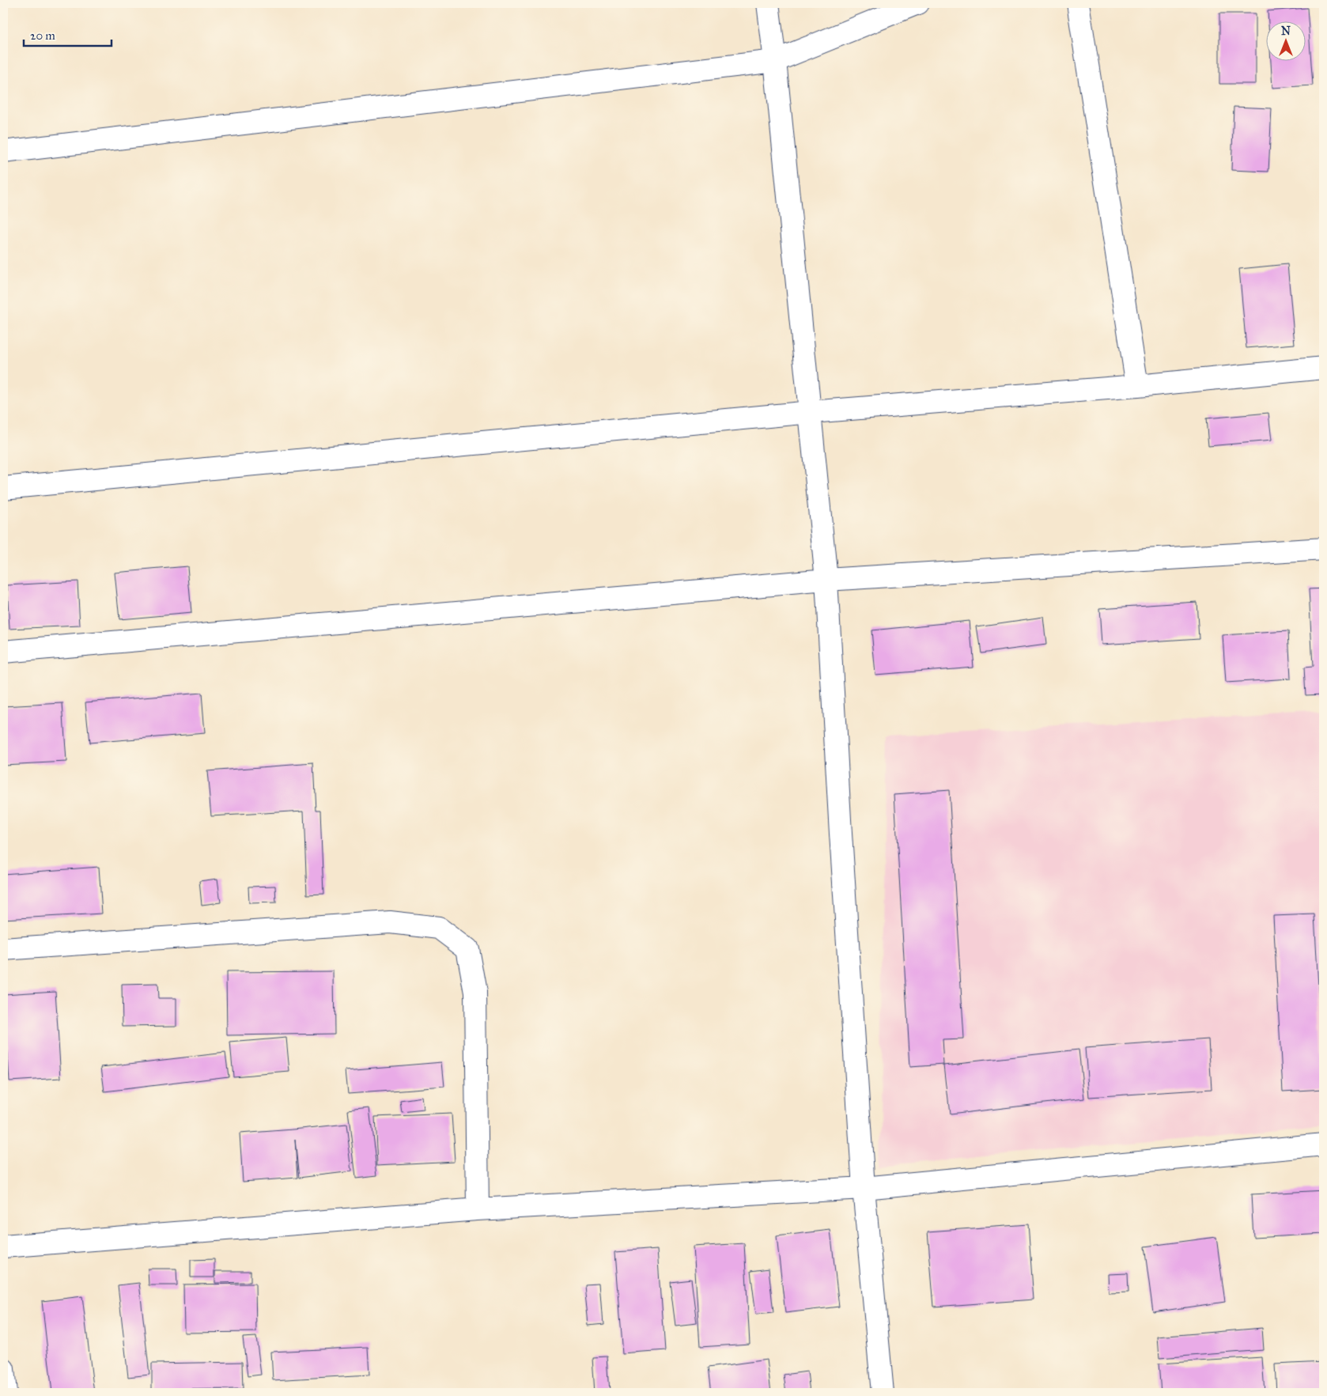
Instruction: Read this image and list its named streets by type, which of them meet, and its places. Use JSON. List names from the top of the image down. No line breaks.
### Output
{"scale_bar":"20 m","north":"top"}
